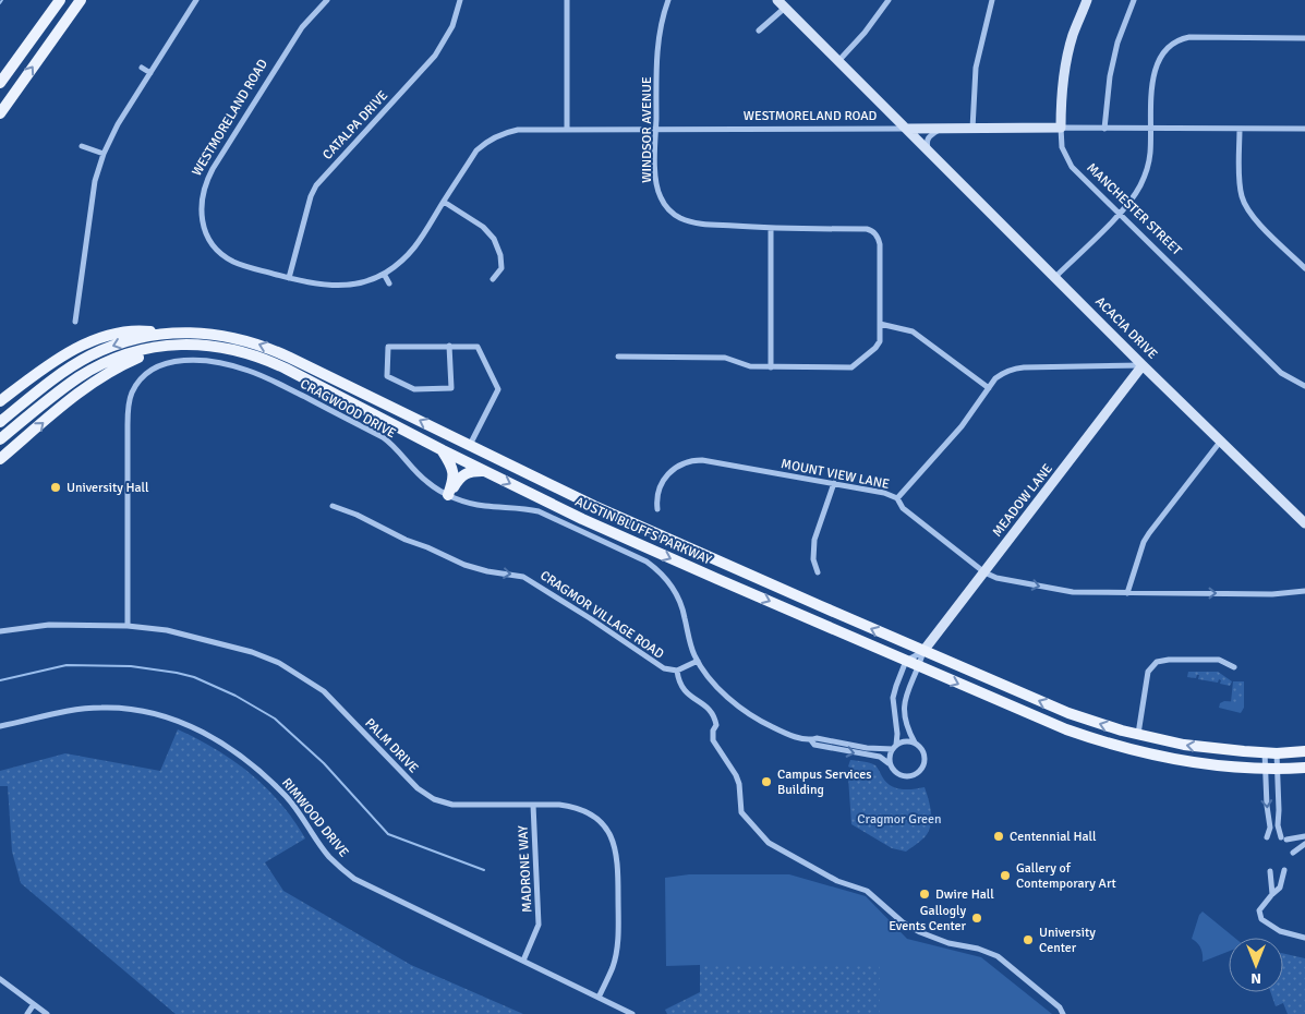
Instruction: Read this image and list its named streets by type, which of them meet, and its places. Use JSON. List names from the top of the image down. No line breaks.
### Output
{"streets":{"main road":["AUSTIN BLUFFS PARKWAY"],"street":["WESTMORELAND ROAD","CATALPA DRIVE","WINDSOR AVENUE","MANCHESTER STREET","ACACIA DRIVE","CRAGWOOD DRIVE","MOUNT VIEW LANE","MEADOW LANE","CRAGMOR VILLAGE ROAD","PALM DRIVE","RIMWOOD DRIVE","MADRONE WAY"]},"crossings":[["WESTMORELAND ROAD","CATALPA DRIVE"],["WESTMORELAND ROAD","WINDSOR AVENUE"],["WESTMORELAND ROAD","MANCHESTER STREET"],["WESTMORELAND ROAD","ACACIA DRIVE"],["ACACIA DRIVE","MEADOW LANE"],["CRAGWOOD DRIVE","MEADOW LANE"],["CRAGWOOD DRIVE","PALM DRIVE"],["MOUNT VIEW LANE","MEADOW LANE"],["MEADOW LANE","AUSTIN BLUFFS PARKWAY"],["PALM DRIVE","RIMWOOD DRIVE"],["PALM DRIVE","MADRONE WAY"],["RIMWOOD DRIVE","MADRONE WAY"]],"one_way":["MOUNT VIEW LANE","CRAGMOR VILLAGE ROAD"],"parks":["Cragmor Green"],"places":["University Hall","Campus Services Building","Centennial Hall","Gallery of Contemporary Art","Dwire Hall","Gallogly Events Center","University Center"],"north":"bottom"}
